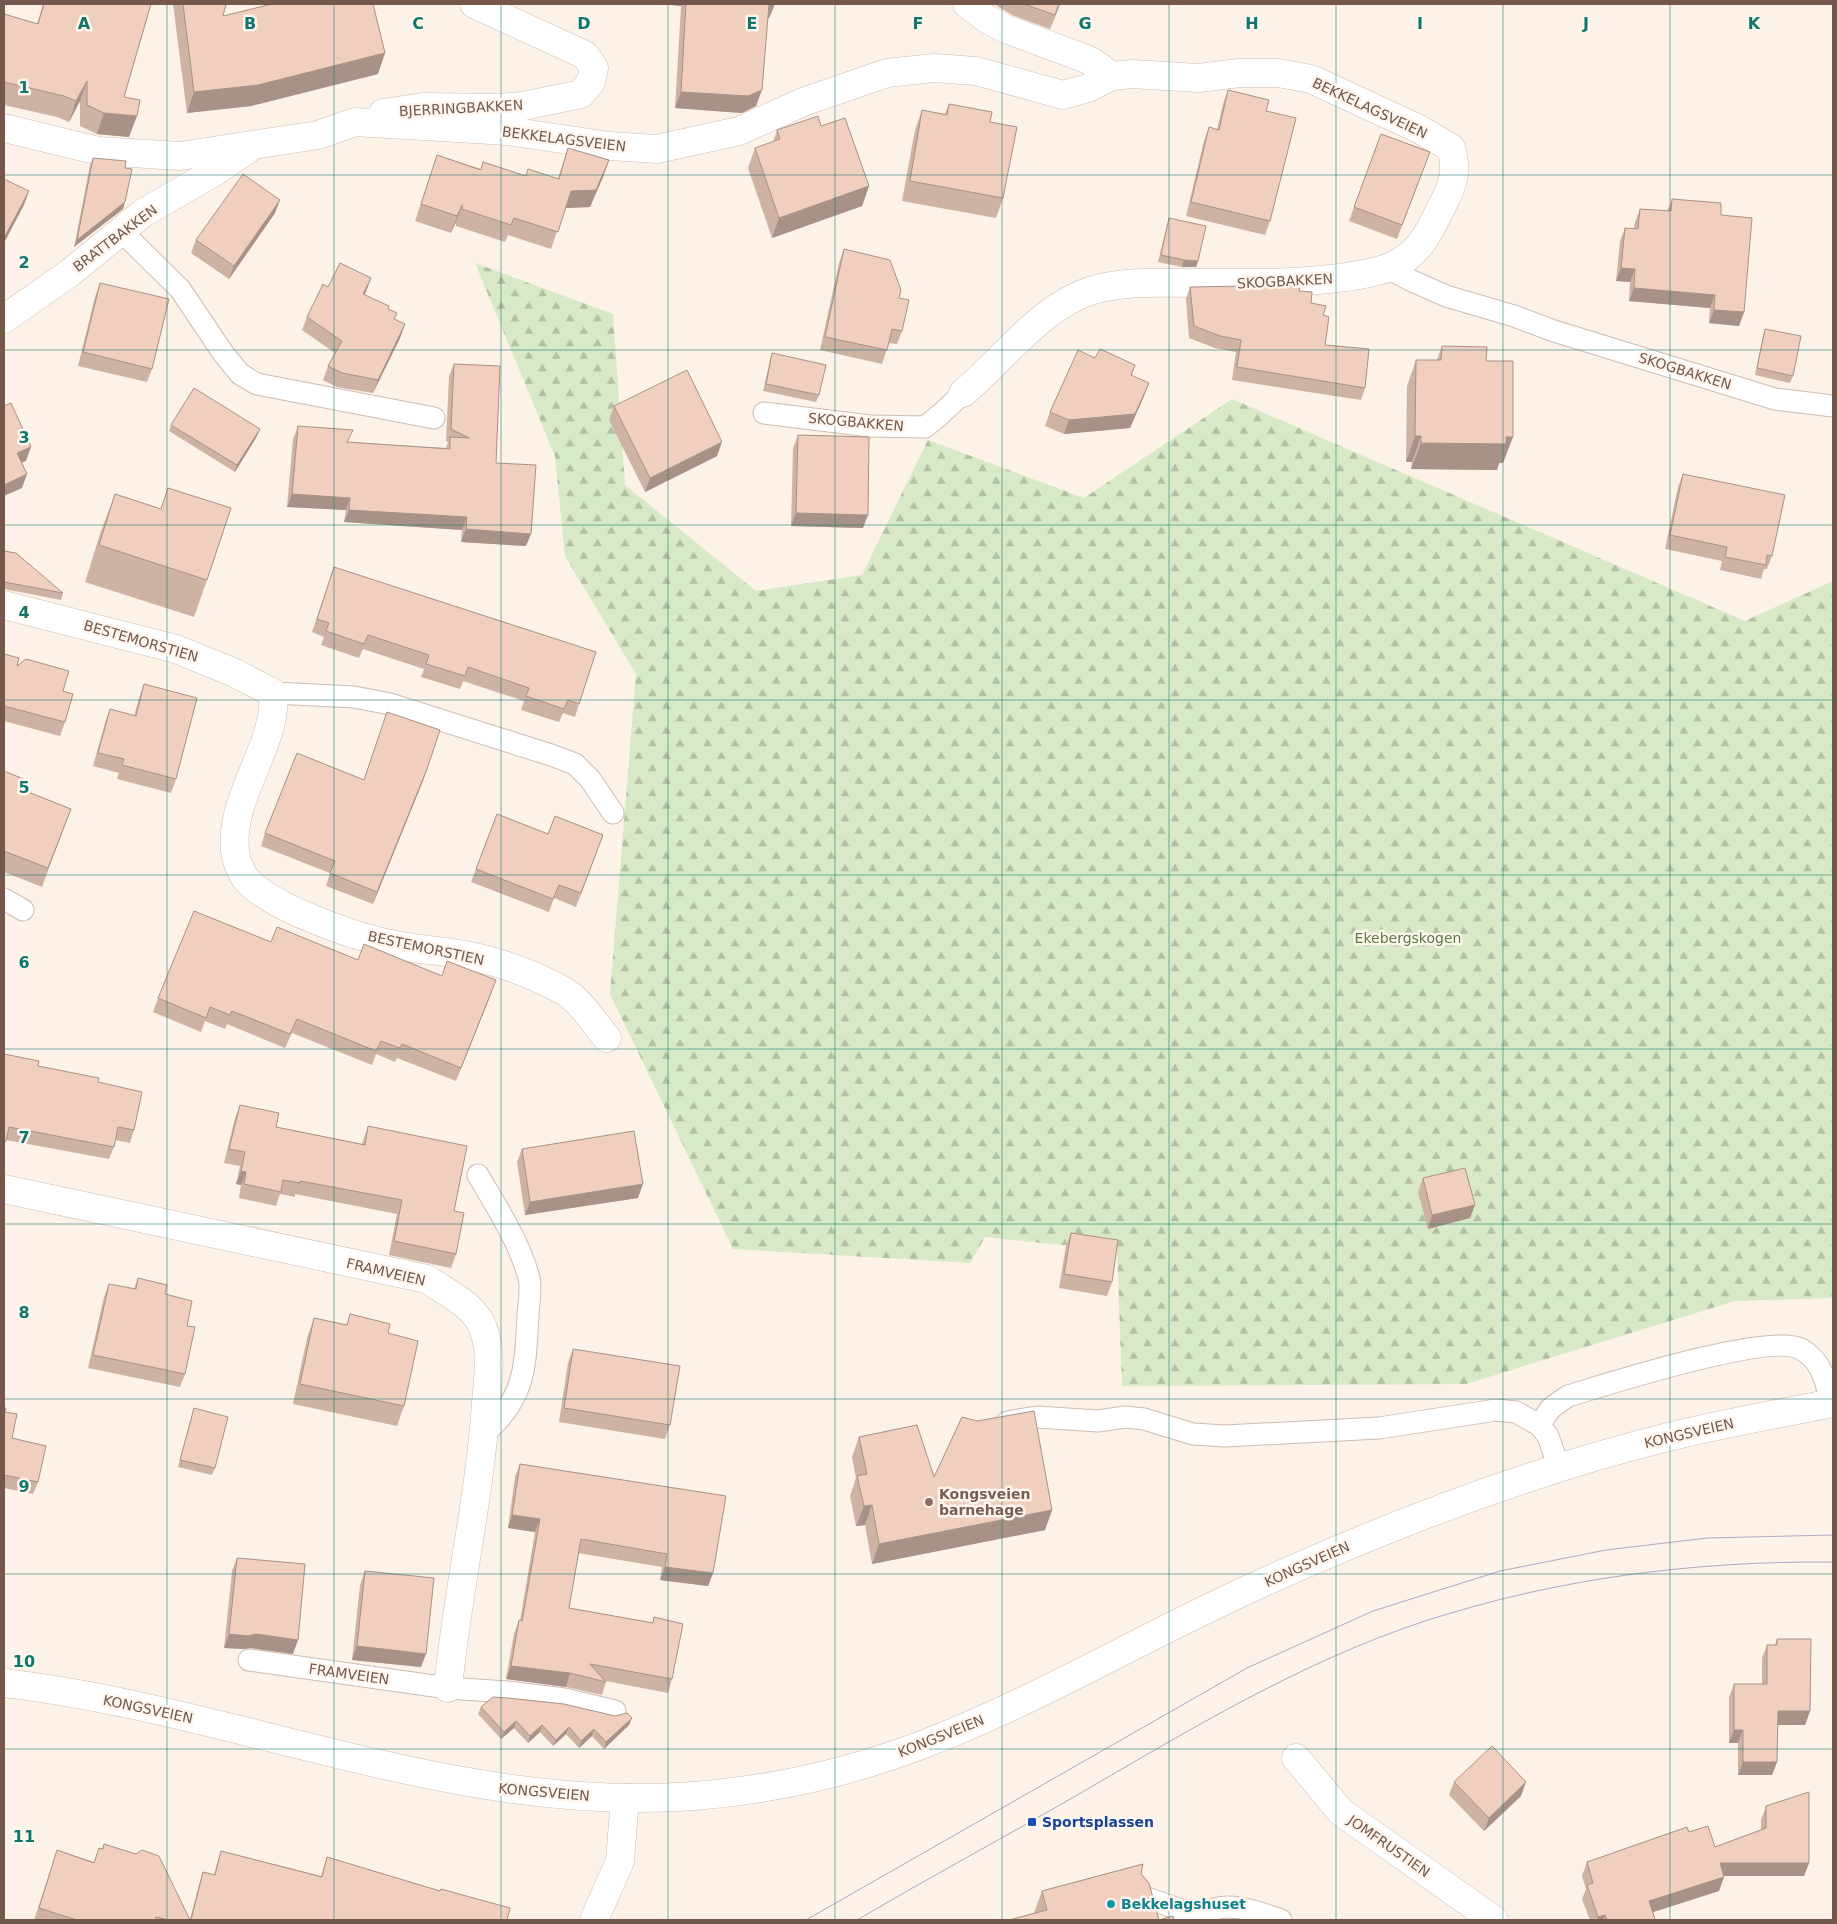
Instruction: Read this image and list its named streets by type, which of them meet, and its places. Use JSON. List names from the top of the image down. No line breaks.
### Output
{"streets":{"street":["BJERRINGBAKKEN","BEKKELAGSVEIEN","BRATTBAKKEN","SKOGBAKKEN","BESTEMORSTIEN","FRAMVEIEN","KONGSVEIEN","JOMFRUSTIEN"]},"crossings":[["BJERRINGBAKKEN","BEKKELAGSVEIEN"],["BEKKELAGSVEIEN","BRATTBAKKEN"],["BEKKELAGSVEIEN","SKOGBAKKEN"]],"parks":["Ekebergskogen"],"places":{"other":["Kongsveien barnehage","Bekkelagshuset"],"transit":["Sportsplassen"]},"grid":{"columns":["A","B","C","D","E","F","G","H","I","J","K"],"rows":["1","2","3","4","5","6","7","8","9","10","11"]}}
